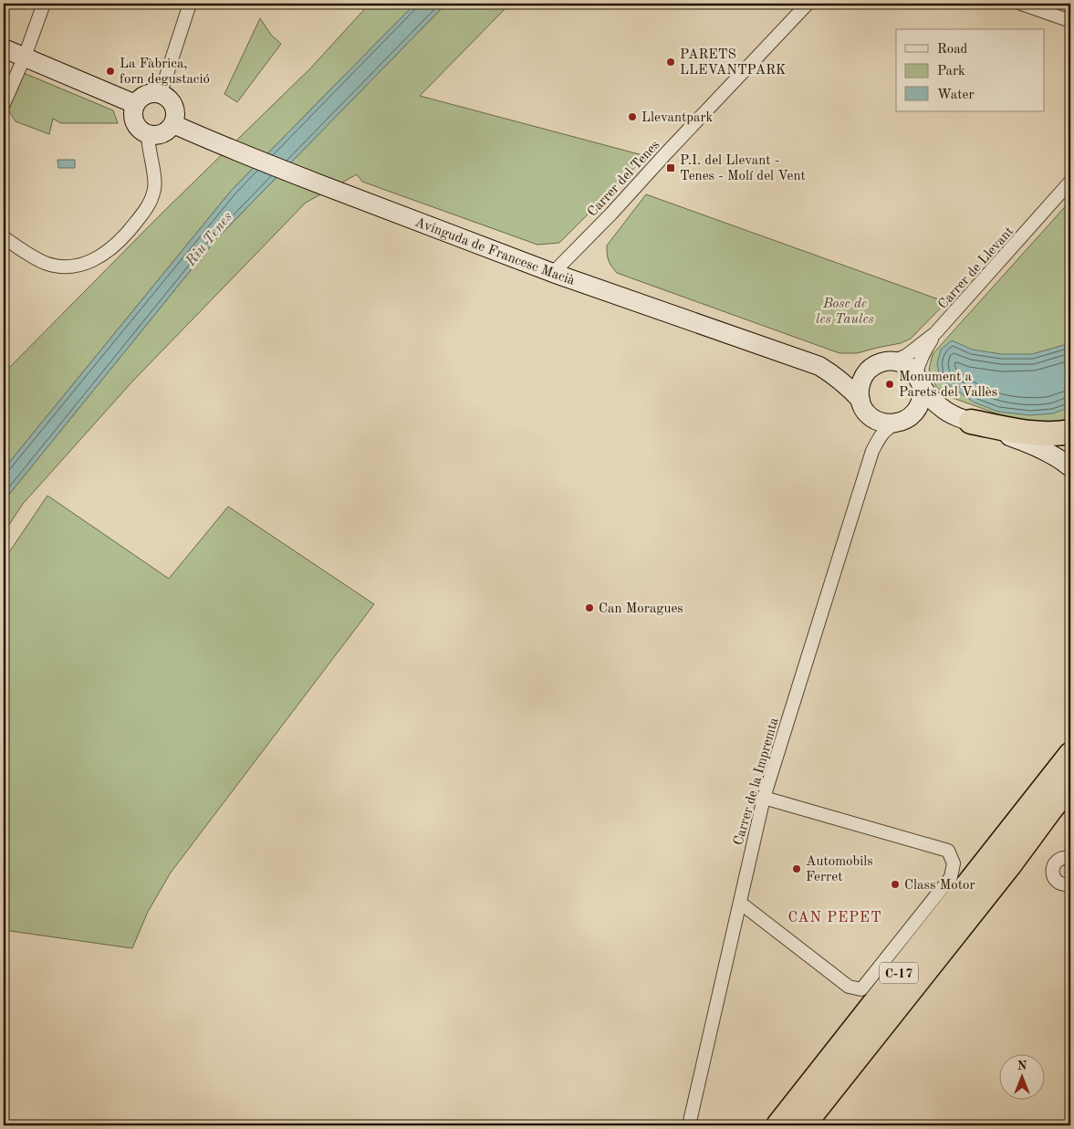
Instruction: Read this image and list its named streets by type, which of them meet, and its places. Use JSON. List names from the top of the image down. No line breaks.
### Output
{"streets":{"highway":["C-17"],"street":["Carrer del Tenes","Avinguda de Francesc Macià","Carrer de Llevant","Carrer de la Impremta"]},"crossings":[["Carrer del Tenes","Avinguda de Francesc Macià"]],"districts":["CAN PEPET"],"water":["Riu Tenes"],"parks":["Bosc de les Taules"],"places":{"other":["PARETS LLEVANTPARK","La Fàbrica, forn degustació","Llevantpark","Monument a Parets del Vallès","Can Moragues","Automobils Ferret","Class Motor"],"transit":["P.I. del Llevant - Tenes - Molí del Vent"]},"legend":["Road","Park","Water"],"north":"top"}
